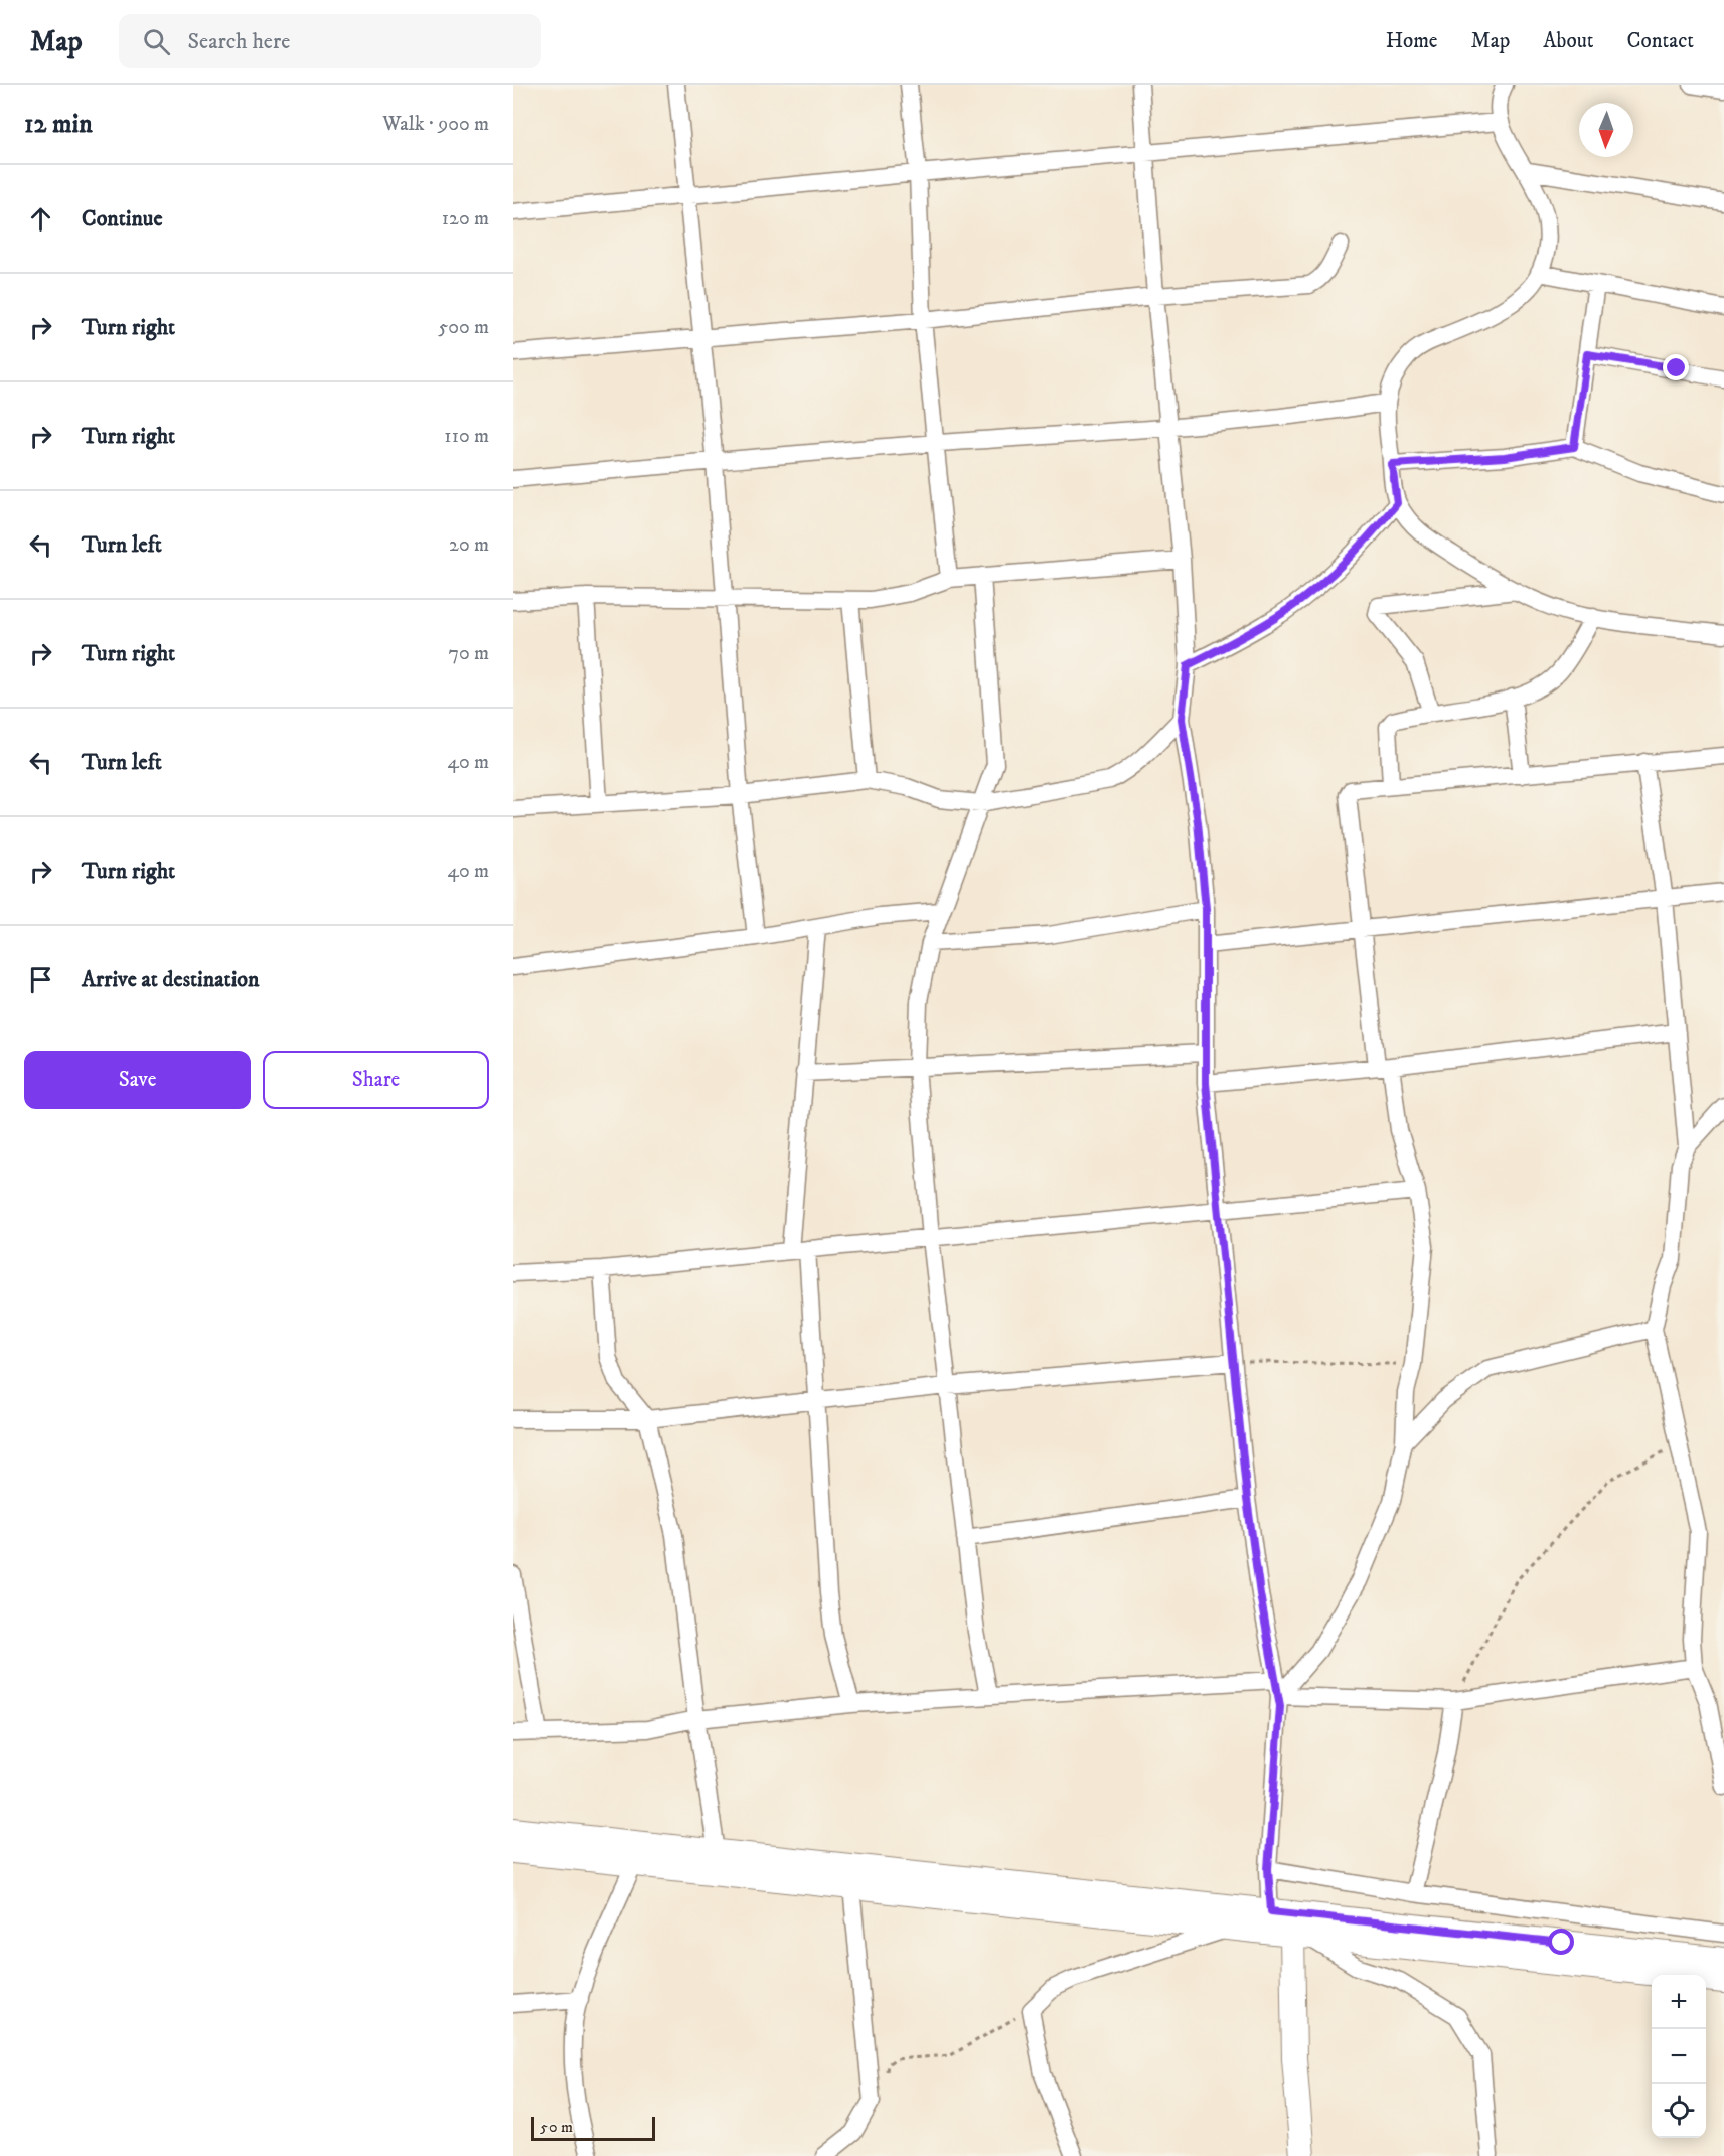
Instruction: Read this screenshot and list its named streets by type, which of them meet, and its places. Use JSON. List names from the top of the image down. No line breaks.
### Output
{"scale_bar":"50 m","north":"bottom","page":{"header":"Map","search":"Search here","nav":["Home","Map","About","Contact"],"heading":["12 min","Walk · 900 m"],"list":[["Continue","120 m"],["Turn right","500 m"],["Turn right","110 m"],["Turn left","20 m"],["Turn right","70 m"],["Turn left","40 m"],["Turn right","40 m"],"Arrive at destination"],"buttons":["Save","Share"],"map_buttons":["+","−"],"scale":"50 m"}}
